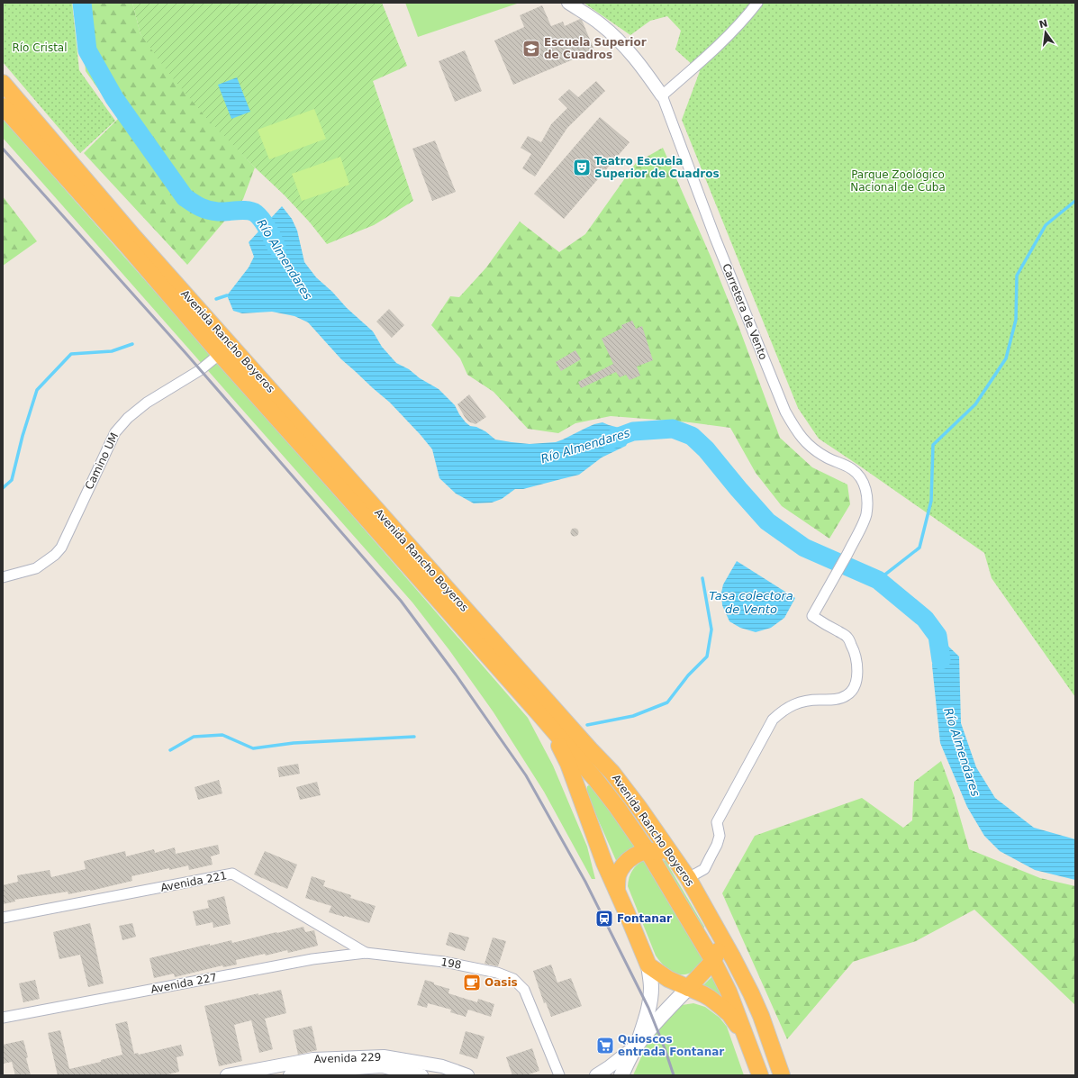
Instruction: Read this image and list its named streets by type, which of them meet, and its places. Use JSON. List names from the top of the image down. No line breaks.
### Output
{"streets":{"highway":["Avenida Rancho Boyeros"],"street":["Carretera de Vento","Camino UM","Avenida 221","198","Avenida 227","Avenida 229"]},"crossings":[["Carretera de Vento","Avenida Rancho Boyeros"],["Avenida Rancho Boyeros","Camino UM"],["Avenida 221","198"],["Avenida 221","Avenida 227"],["198","Avenida 227"]],"water":["Río Almendares","Tasa colectora de Vento"],"parks":["Río Cristal","Parque Zoológico Nacional de Cuba"],"places":{"school or university":["Escuela Superior de Cuadros"],"theatre":["Teatro Escuela Superior de Cuadros"],"station":["Fontanar"],"cafe":["Oasis"],"supermarket":["Quioscos entrada Fontanar"]},"north":"top"}
